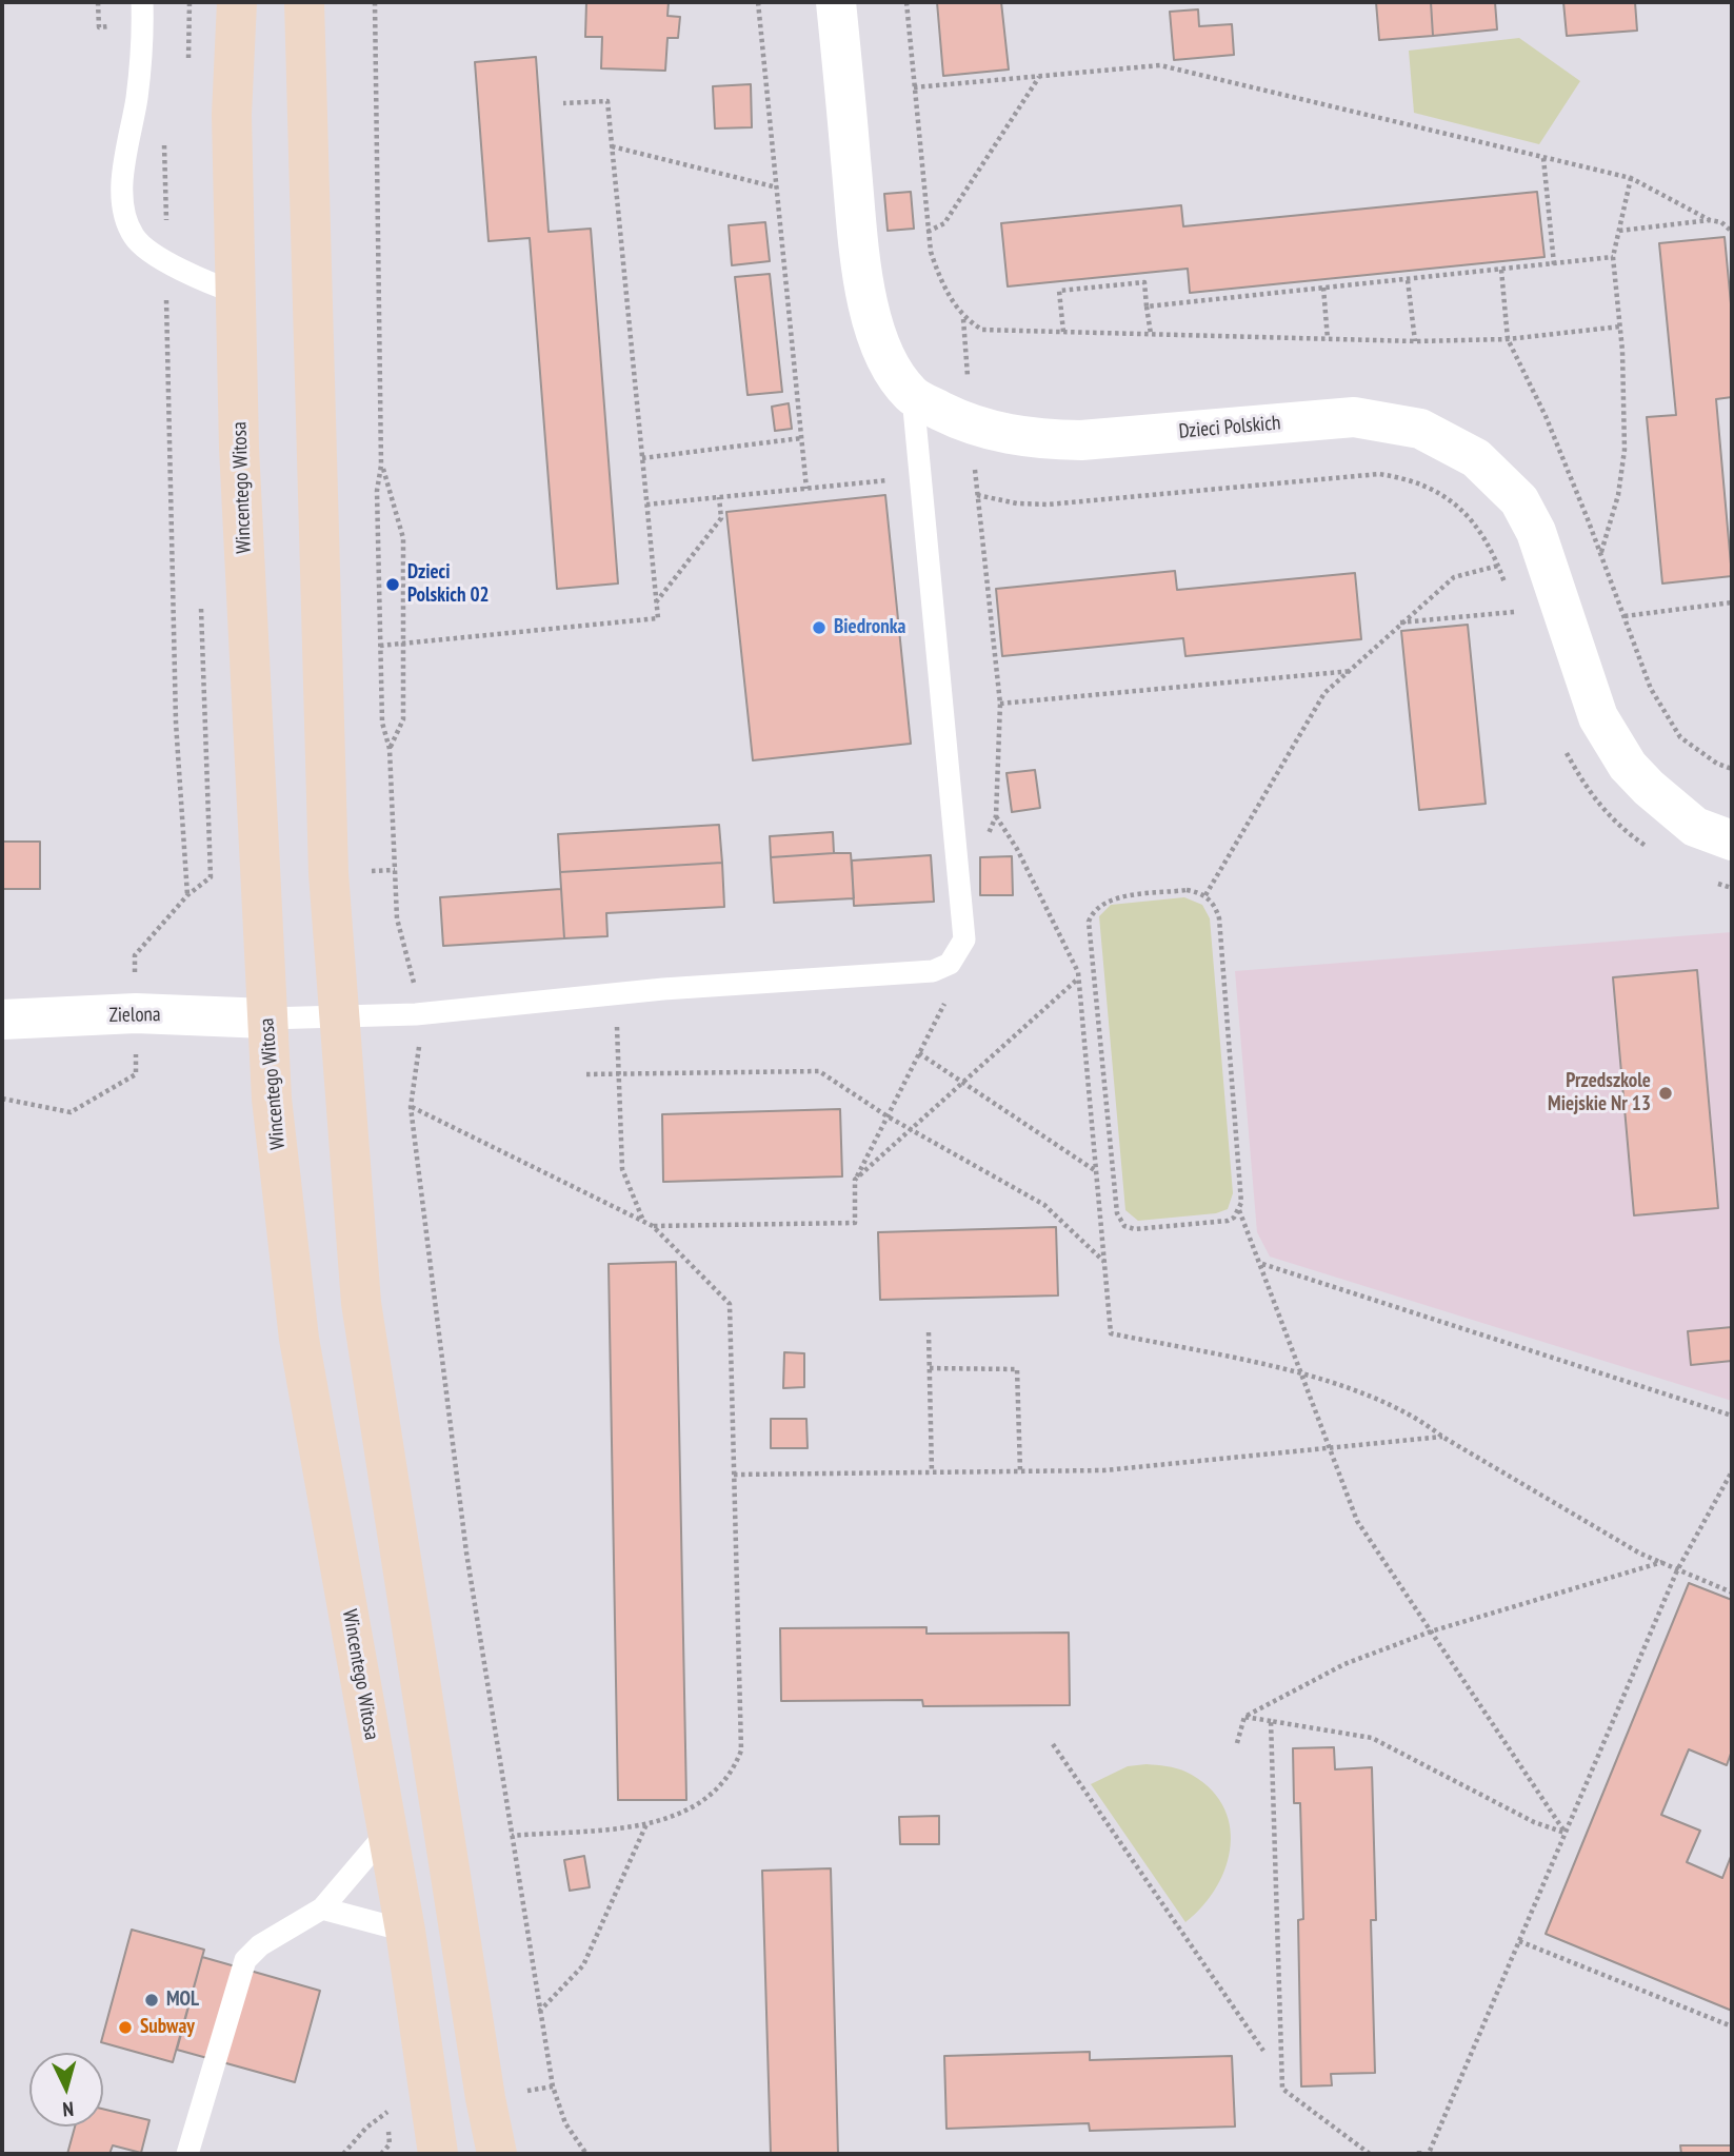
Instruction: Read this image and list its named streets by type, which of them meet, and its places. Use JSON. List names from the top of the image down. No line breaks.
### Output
{"streets":{"main road":["Wincentego Witosa"],"street":["Dzieci Polskich","Zielona"]},"crossings":[["Wincentego Witosa","Zielona"]],"places":["Dzieci Polskich 02","Biedronka","Przedszkole Miejskie Nr 13","MOL","Subway"],"north":"bottom"}
